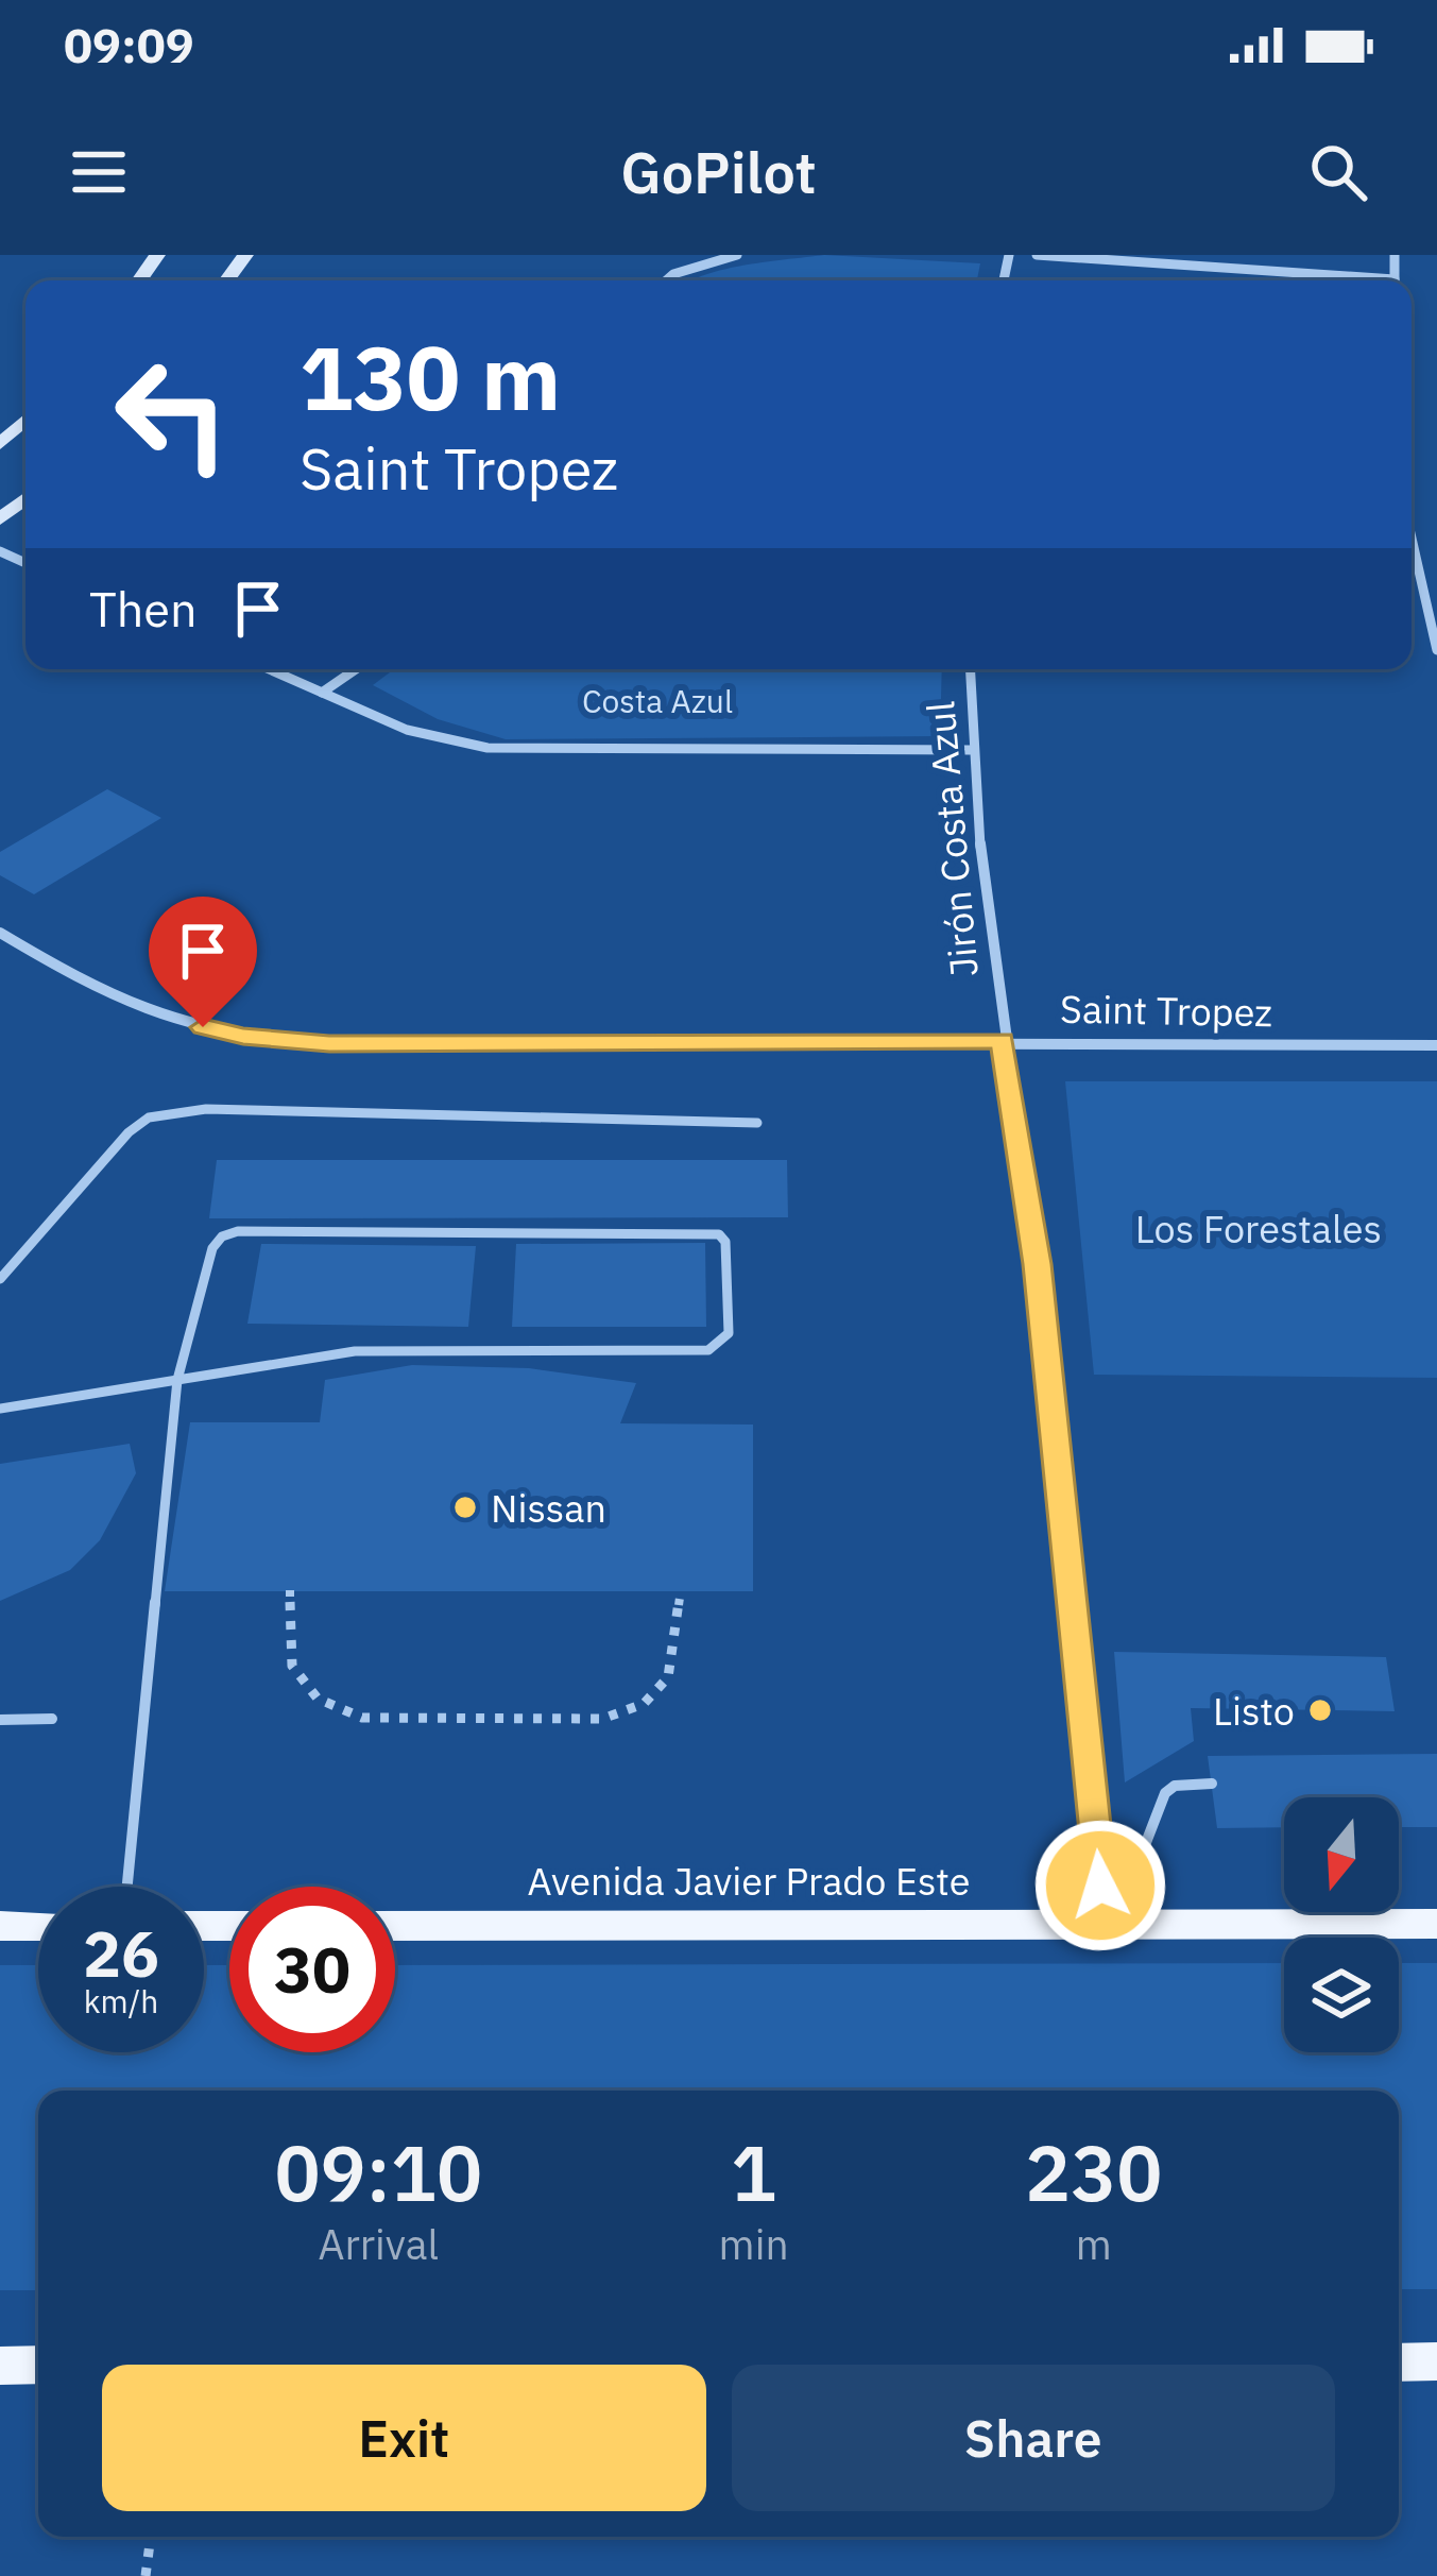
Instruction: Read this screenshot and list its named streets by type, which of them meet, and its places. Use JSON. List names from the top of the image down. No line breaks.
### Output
{"streets":{"main road":["Avenida Javier Prado Este"],"street":["Jirón Costa Azul","Saint Tropez"]},"crossings":[["Jirón Costa Azul","Saint Tropez"],["Jirón Costa Azul","Avenida Javier Prado Este"]],"parks":["Costa Azul","Los Forestales"],"places":["Nissan","Listo"],"north":"bottom","page":{"status":"09:09","header":"GoPilot","turn":["130 m","Saint Tropez"],"then":"Then","speed":"26 km/h","limit":"30","eta":["09:10","Arrival","1","min","230","m"],"buttons":["Exit","Share"]}}
